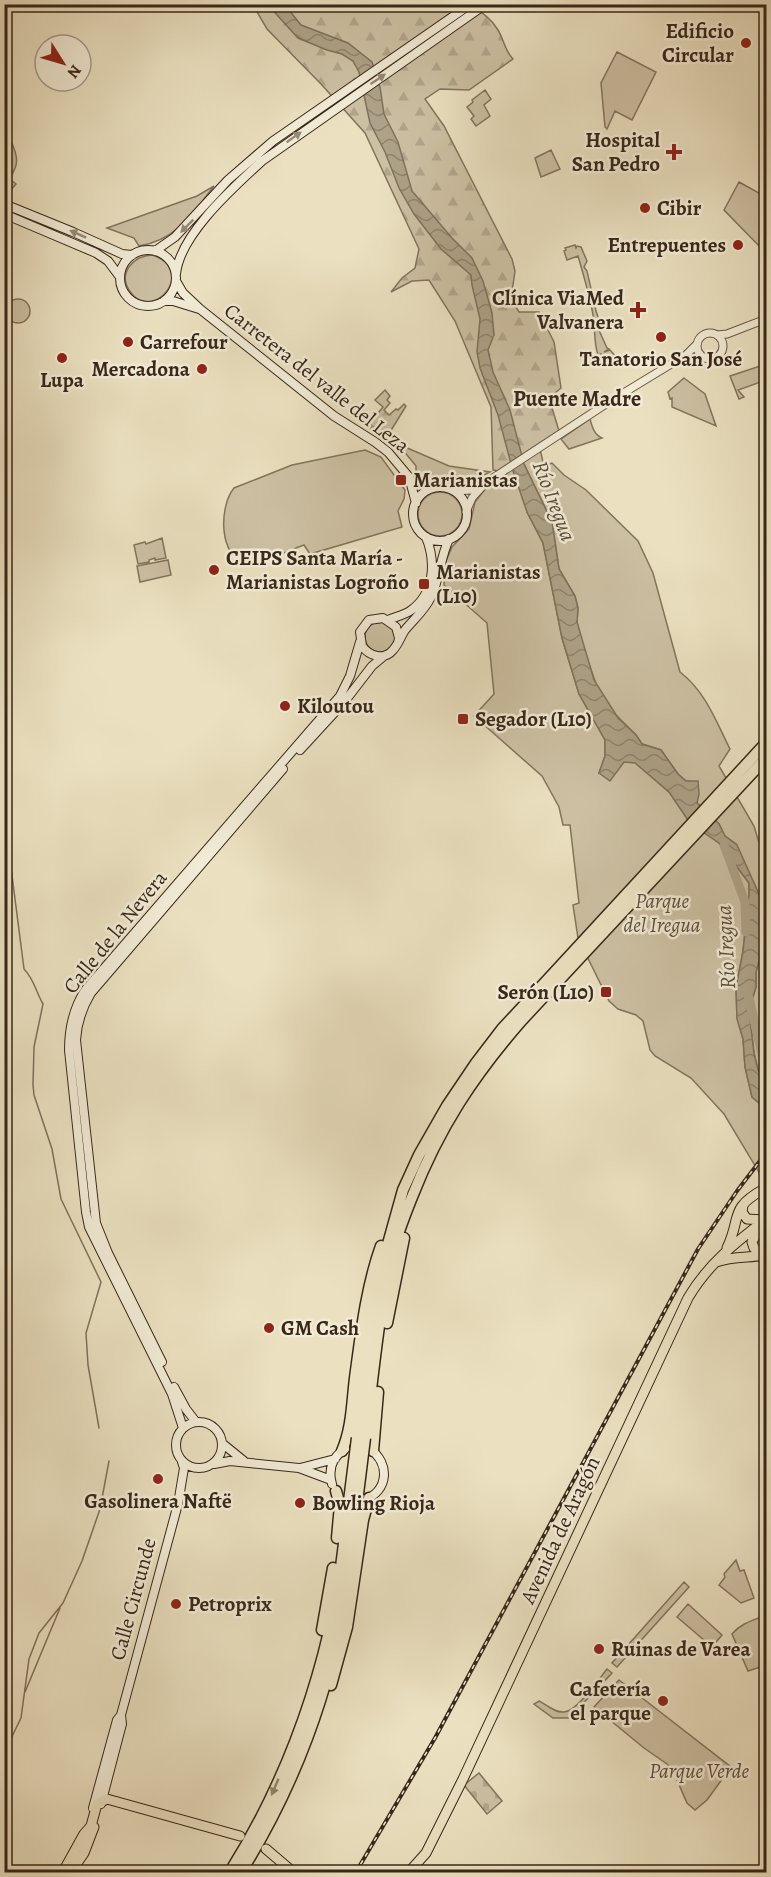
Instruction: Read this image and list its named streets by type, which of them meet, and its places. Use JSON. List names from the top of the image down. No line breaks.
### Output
{"streets":{"main road":["Carretera del valle del Leza","Calle de la Nevera","Avenida de Aragón","Calle Circunde"]},"crossings":[["Calle de la Nevera","Calle Circunde"]],"districts":["Puente Madre"],"water":["Río Iregua"],"parks":["Parque del Iregua","Parque Verde"],"places":{"other":["Edificio Circular","Cibir","Entrepuentes","Tanatorio San José","Carrefour","Lupa","Mercadona","CEIPS Santa María - Marianistas Logroño","Kiloutou","GM Cash","Gasolinera Naftë","Bowling Rioja","Petroprix","Ruinas de Varea","Cafetería el parque"],"health":["Hospital San Pedro","Clínica ViaMed Valvanera"],"transit":["Marianistas","Marianistas (L10)","Segador (L10)","Serón (L10)"]},"north":"bottom right"}
